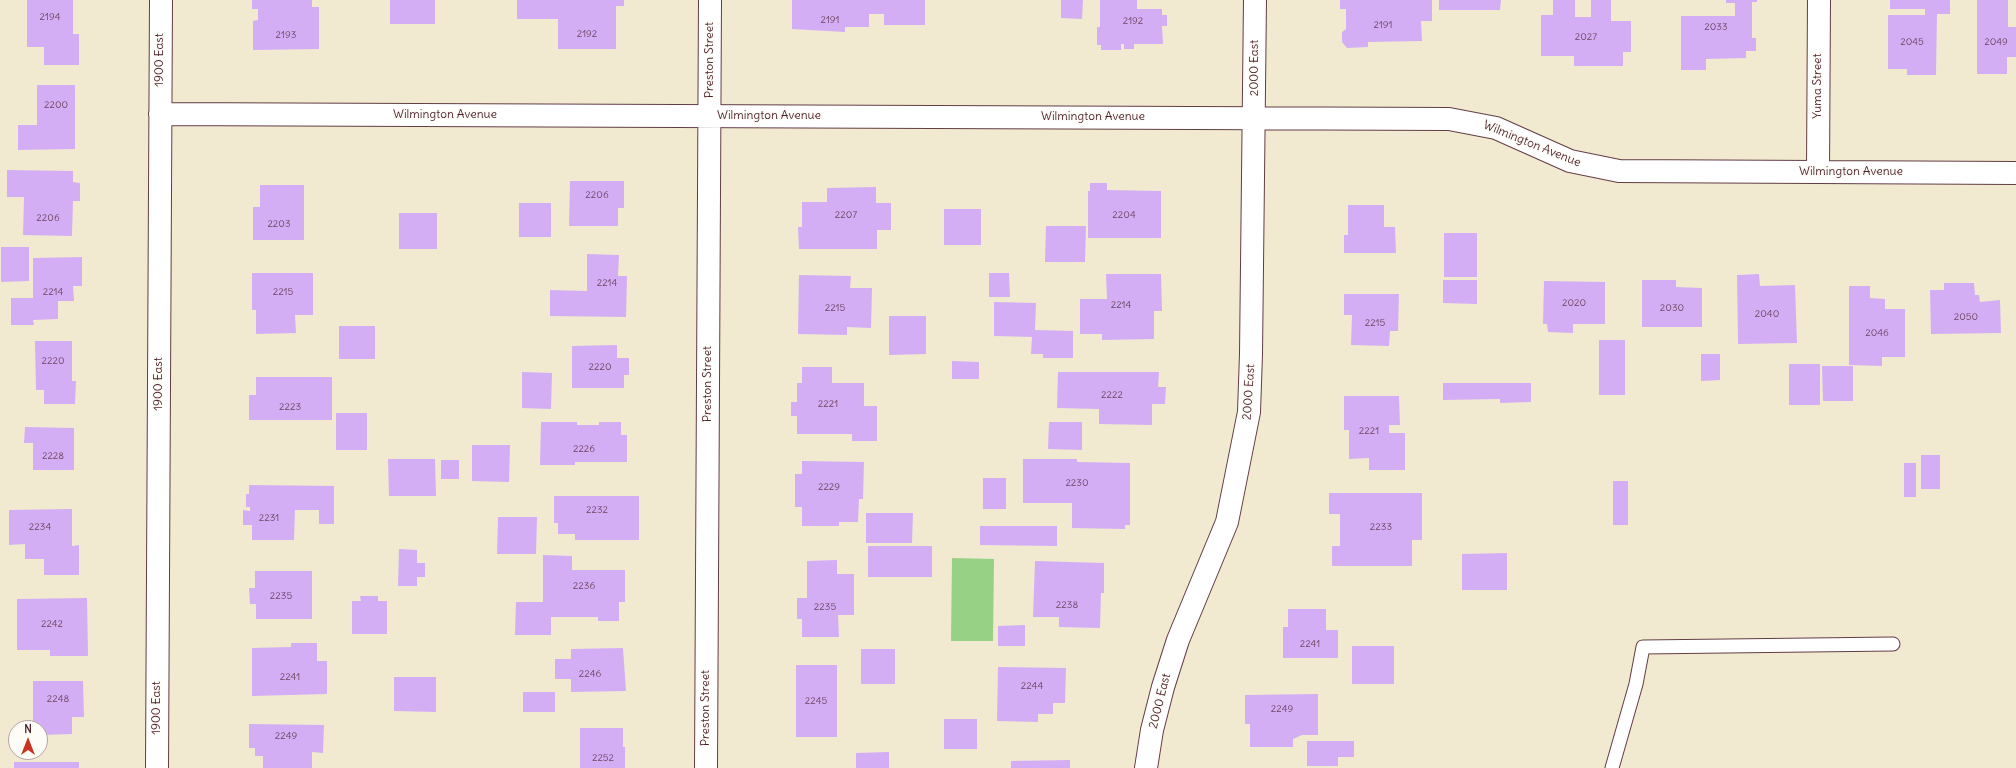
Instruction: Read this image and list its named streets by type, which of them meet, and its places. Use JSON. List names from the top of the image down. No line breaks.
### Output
{"streets":{"street":["1900 East","Preston Street","2000 East","Yuma Street","Wilmington Avenue"]},"crossings":[["1900 East","Wilmington Avenue"],["Preston Street","Wilmington Avenue"],["2000 East","Wilmington Avenue"],["Yuma Street","Wilmington Avenue"]],"house_numbers":["2194","2191","2192","2191","2033","2192","2193","2027","2045","2049","2200","2206","2207","2204","2206","2203","2214","2214","2215","2020","2214","2215","2030","2040","2050","2215","2046","2220","2220","2222","2221","2223","2221","2226","2228","2230","2229","2232","2231","2234","2233","2236","2235","2238","2235","2242","2241","2246","2241","2244","2248","2245","2249","2249","2252"],"north":"top"}
